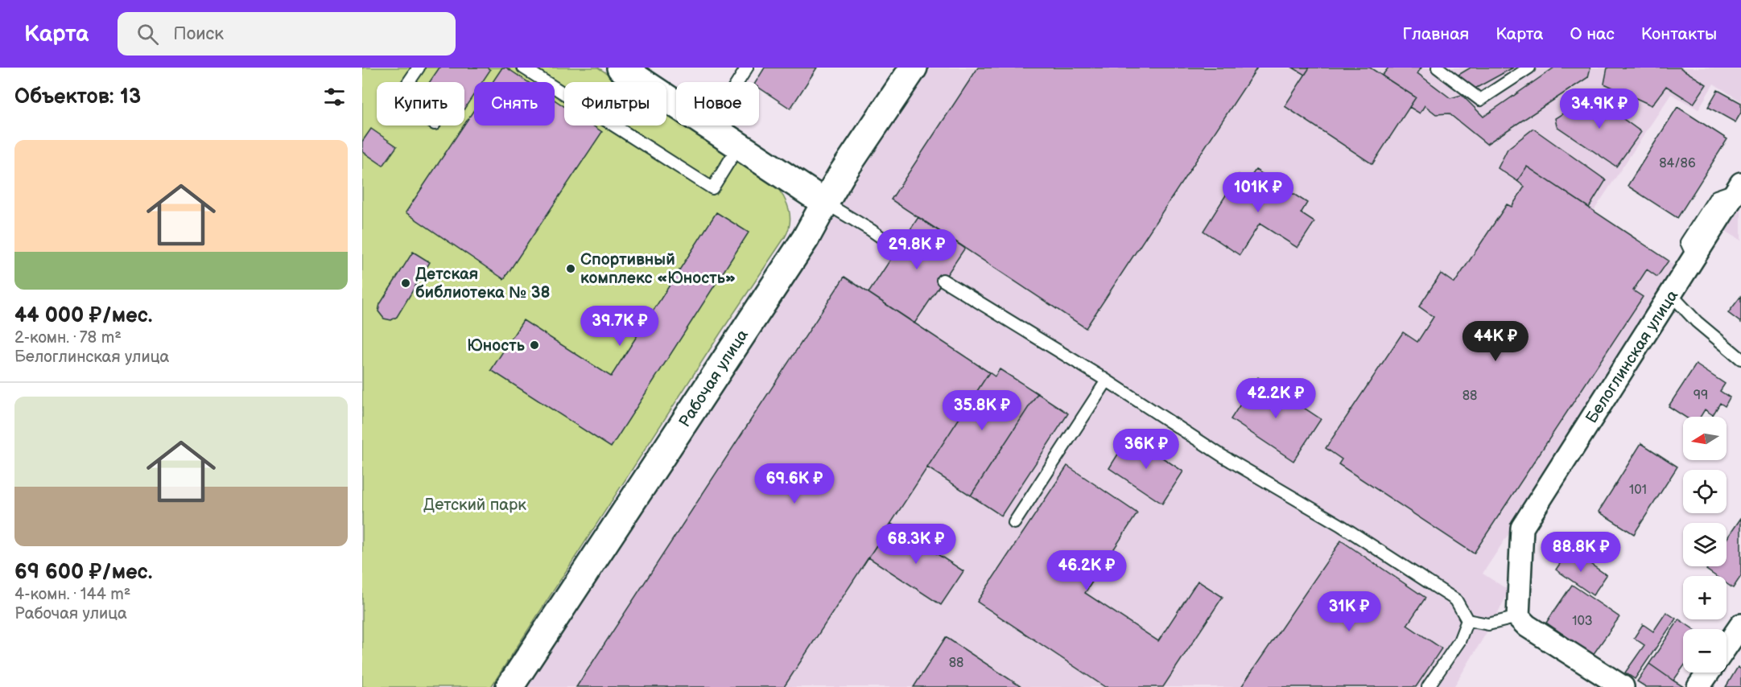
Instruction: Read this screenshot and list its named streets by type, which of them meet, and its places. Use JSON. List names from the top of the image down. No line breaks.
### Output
{"streets":{"main road":["Рабочая улица"],"street":["Белоглинская улица"]},"parks":["Детский парк"],"places":["Спортивный комплекс «Юность»","Детская библиотека № 38","Юность"],"house_numbers":["84/86","99","88","101","103","88"],"north":"left","page":{"header":"Карта","search":"Поиск","nav":["Главная","Карта","О нас","Контакты"],"heading":"Объектов: 13","chip":["Купить","Снять","Фильтры","Новое"],"price":["34.9K ₽","101K ₽","29.8K ₽","39.7K ₽","44K ₽","42.2K ₽","35.8K ₽","36K ₽","69.6K ₽","68.3K ₽","88.8K ₽","46.2K ₽","31K ₽"],"list":[{"name":"44 000 ₽/мес.","note":"2-комн. · 78 m² · Белоглинская улица"},{"name":"69 600 ₽/мес.","note":"4-комн. · 144 m² · Рабочая улица"}],"map_buttons":["+","−"]}}
